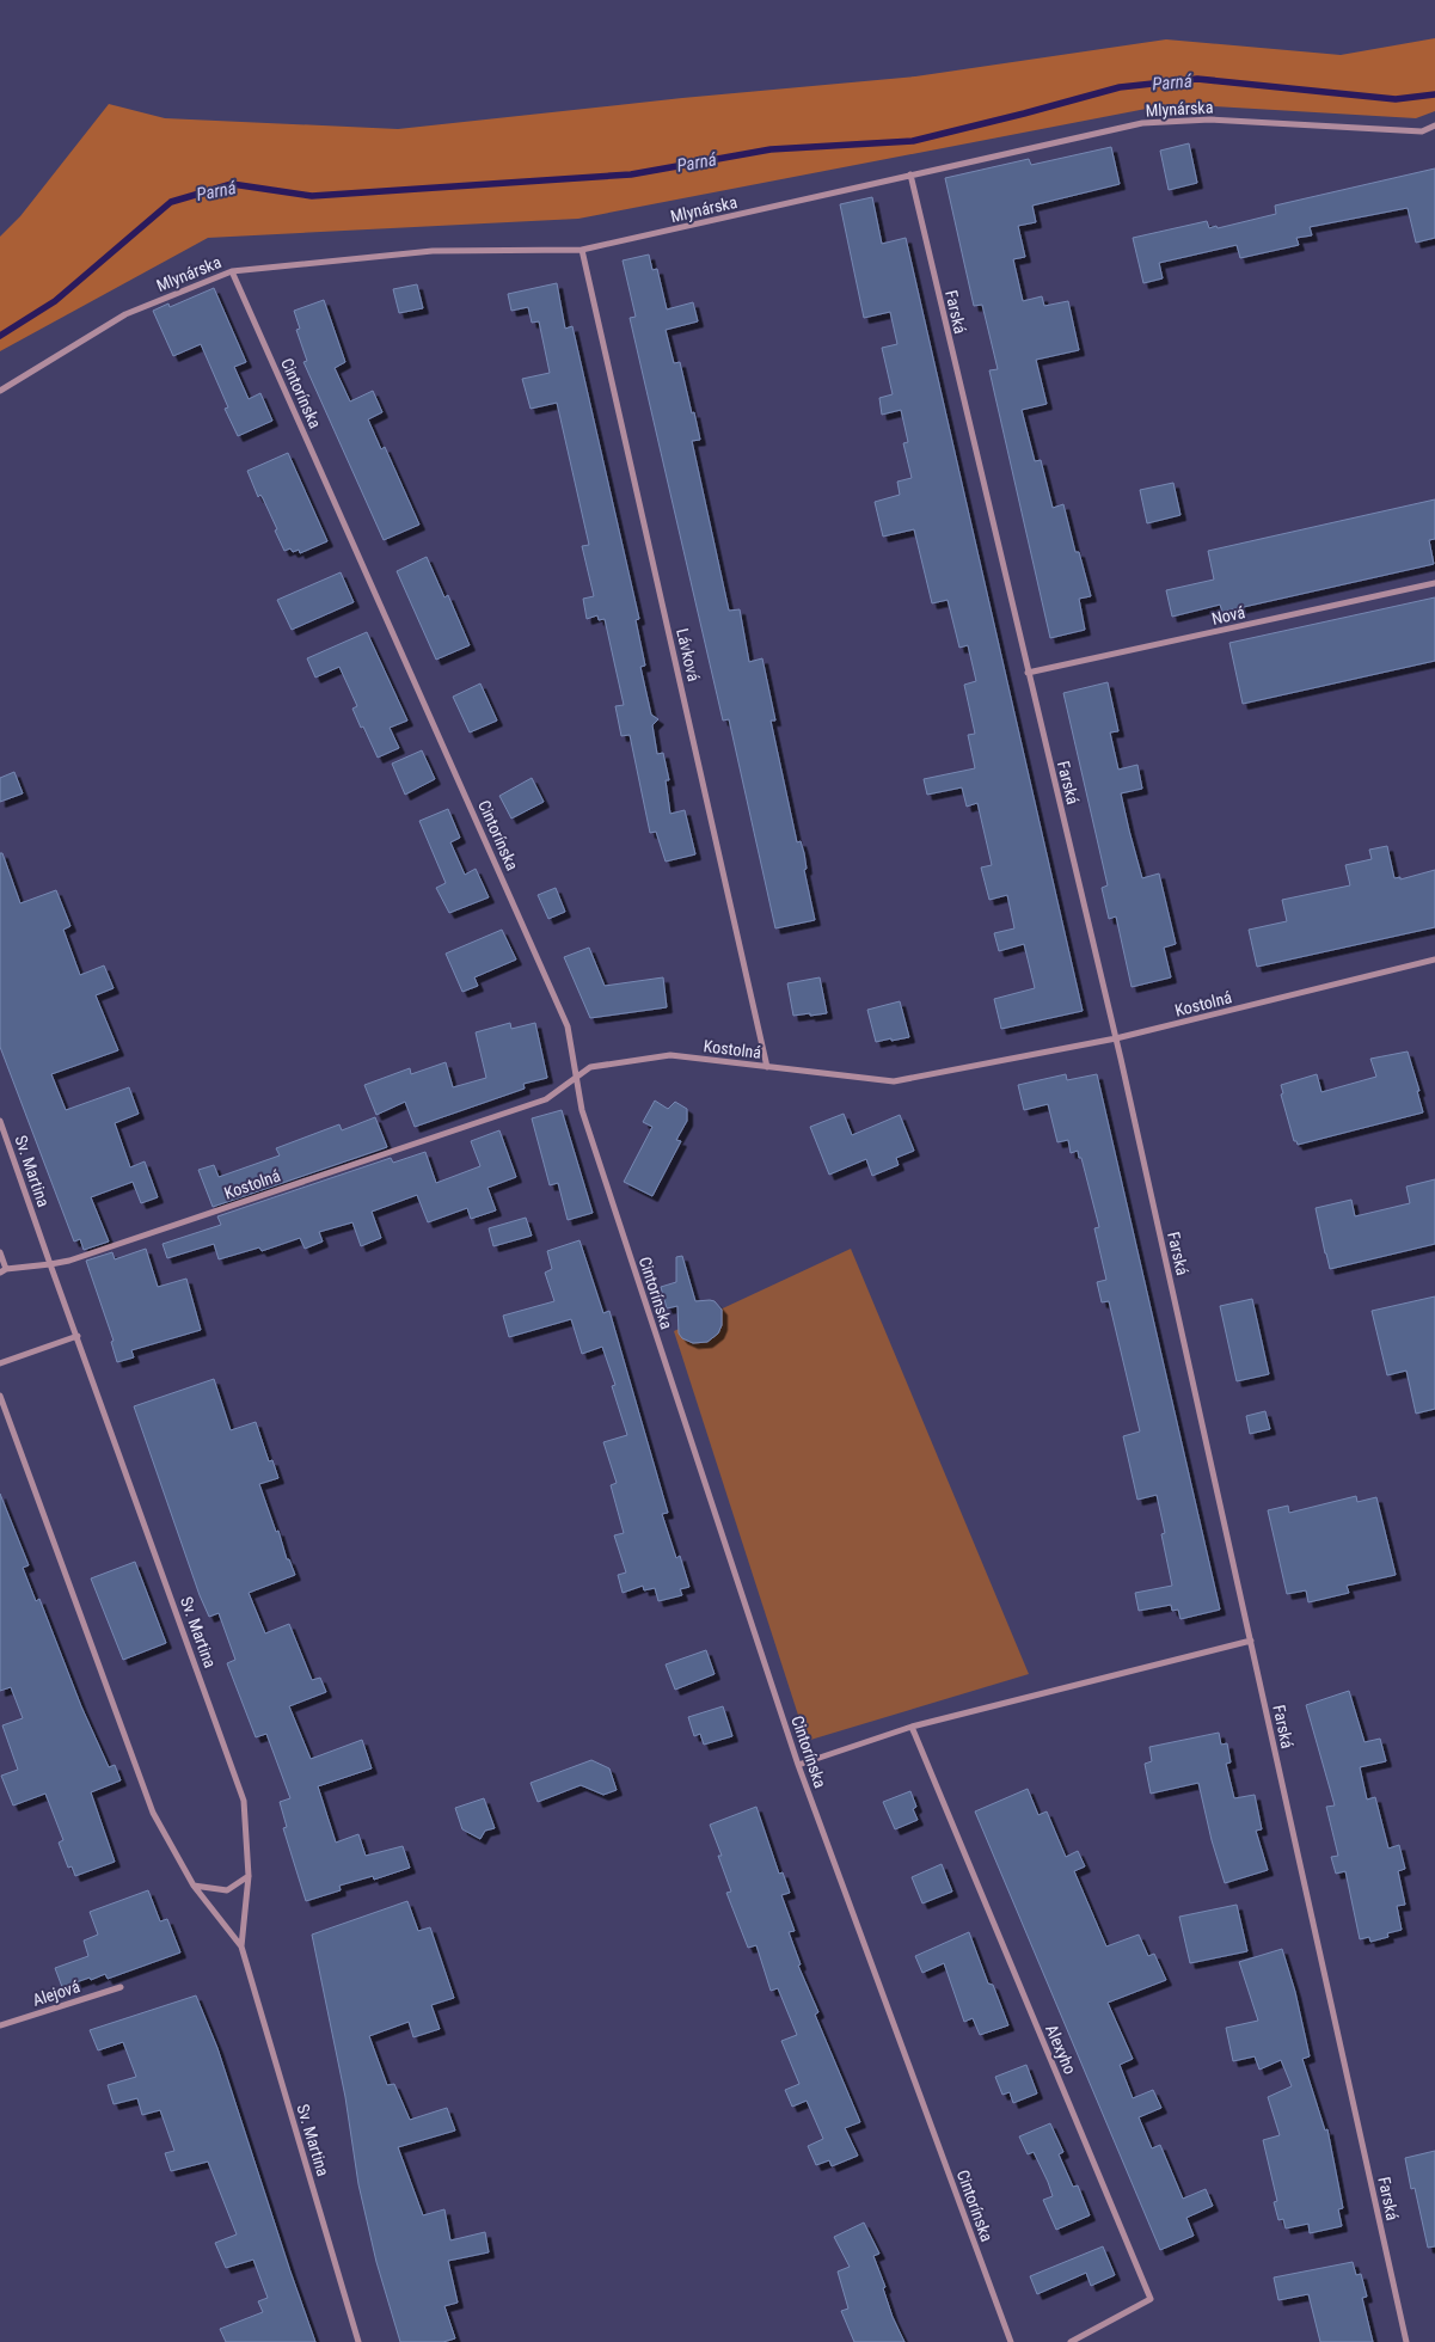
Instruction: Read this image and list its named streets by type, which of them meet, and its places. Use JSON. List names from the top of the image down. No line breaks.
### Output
{"streets":{"street":["Mlynárska","Farská","Cintorínska","Nová","Lávková","Kostolná","Sv. Martina","Alejová","Alexyho"]},"crossings":[["Mlynárska","Farská"],["Mlynárska","Cintorínska"],["Mlynárska","Lávková"],["Farská","Nová"],["Farská","Kostolná"],["Cintorínska","Kostolná"],["Lávková","Kostolná"],["Kostolná","Sv. Martina"]],"water":["Parná"]}
